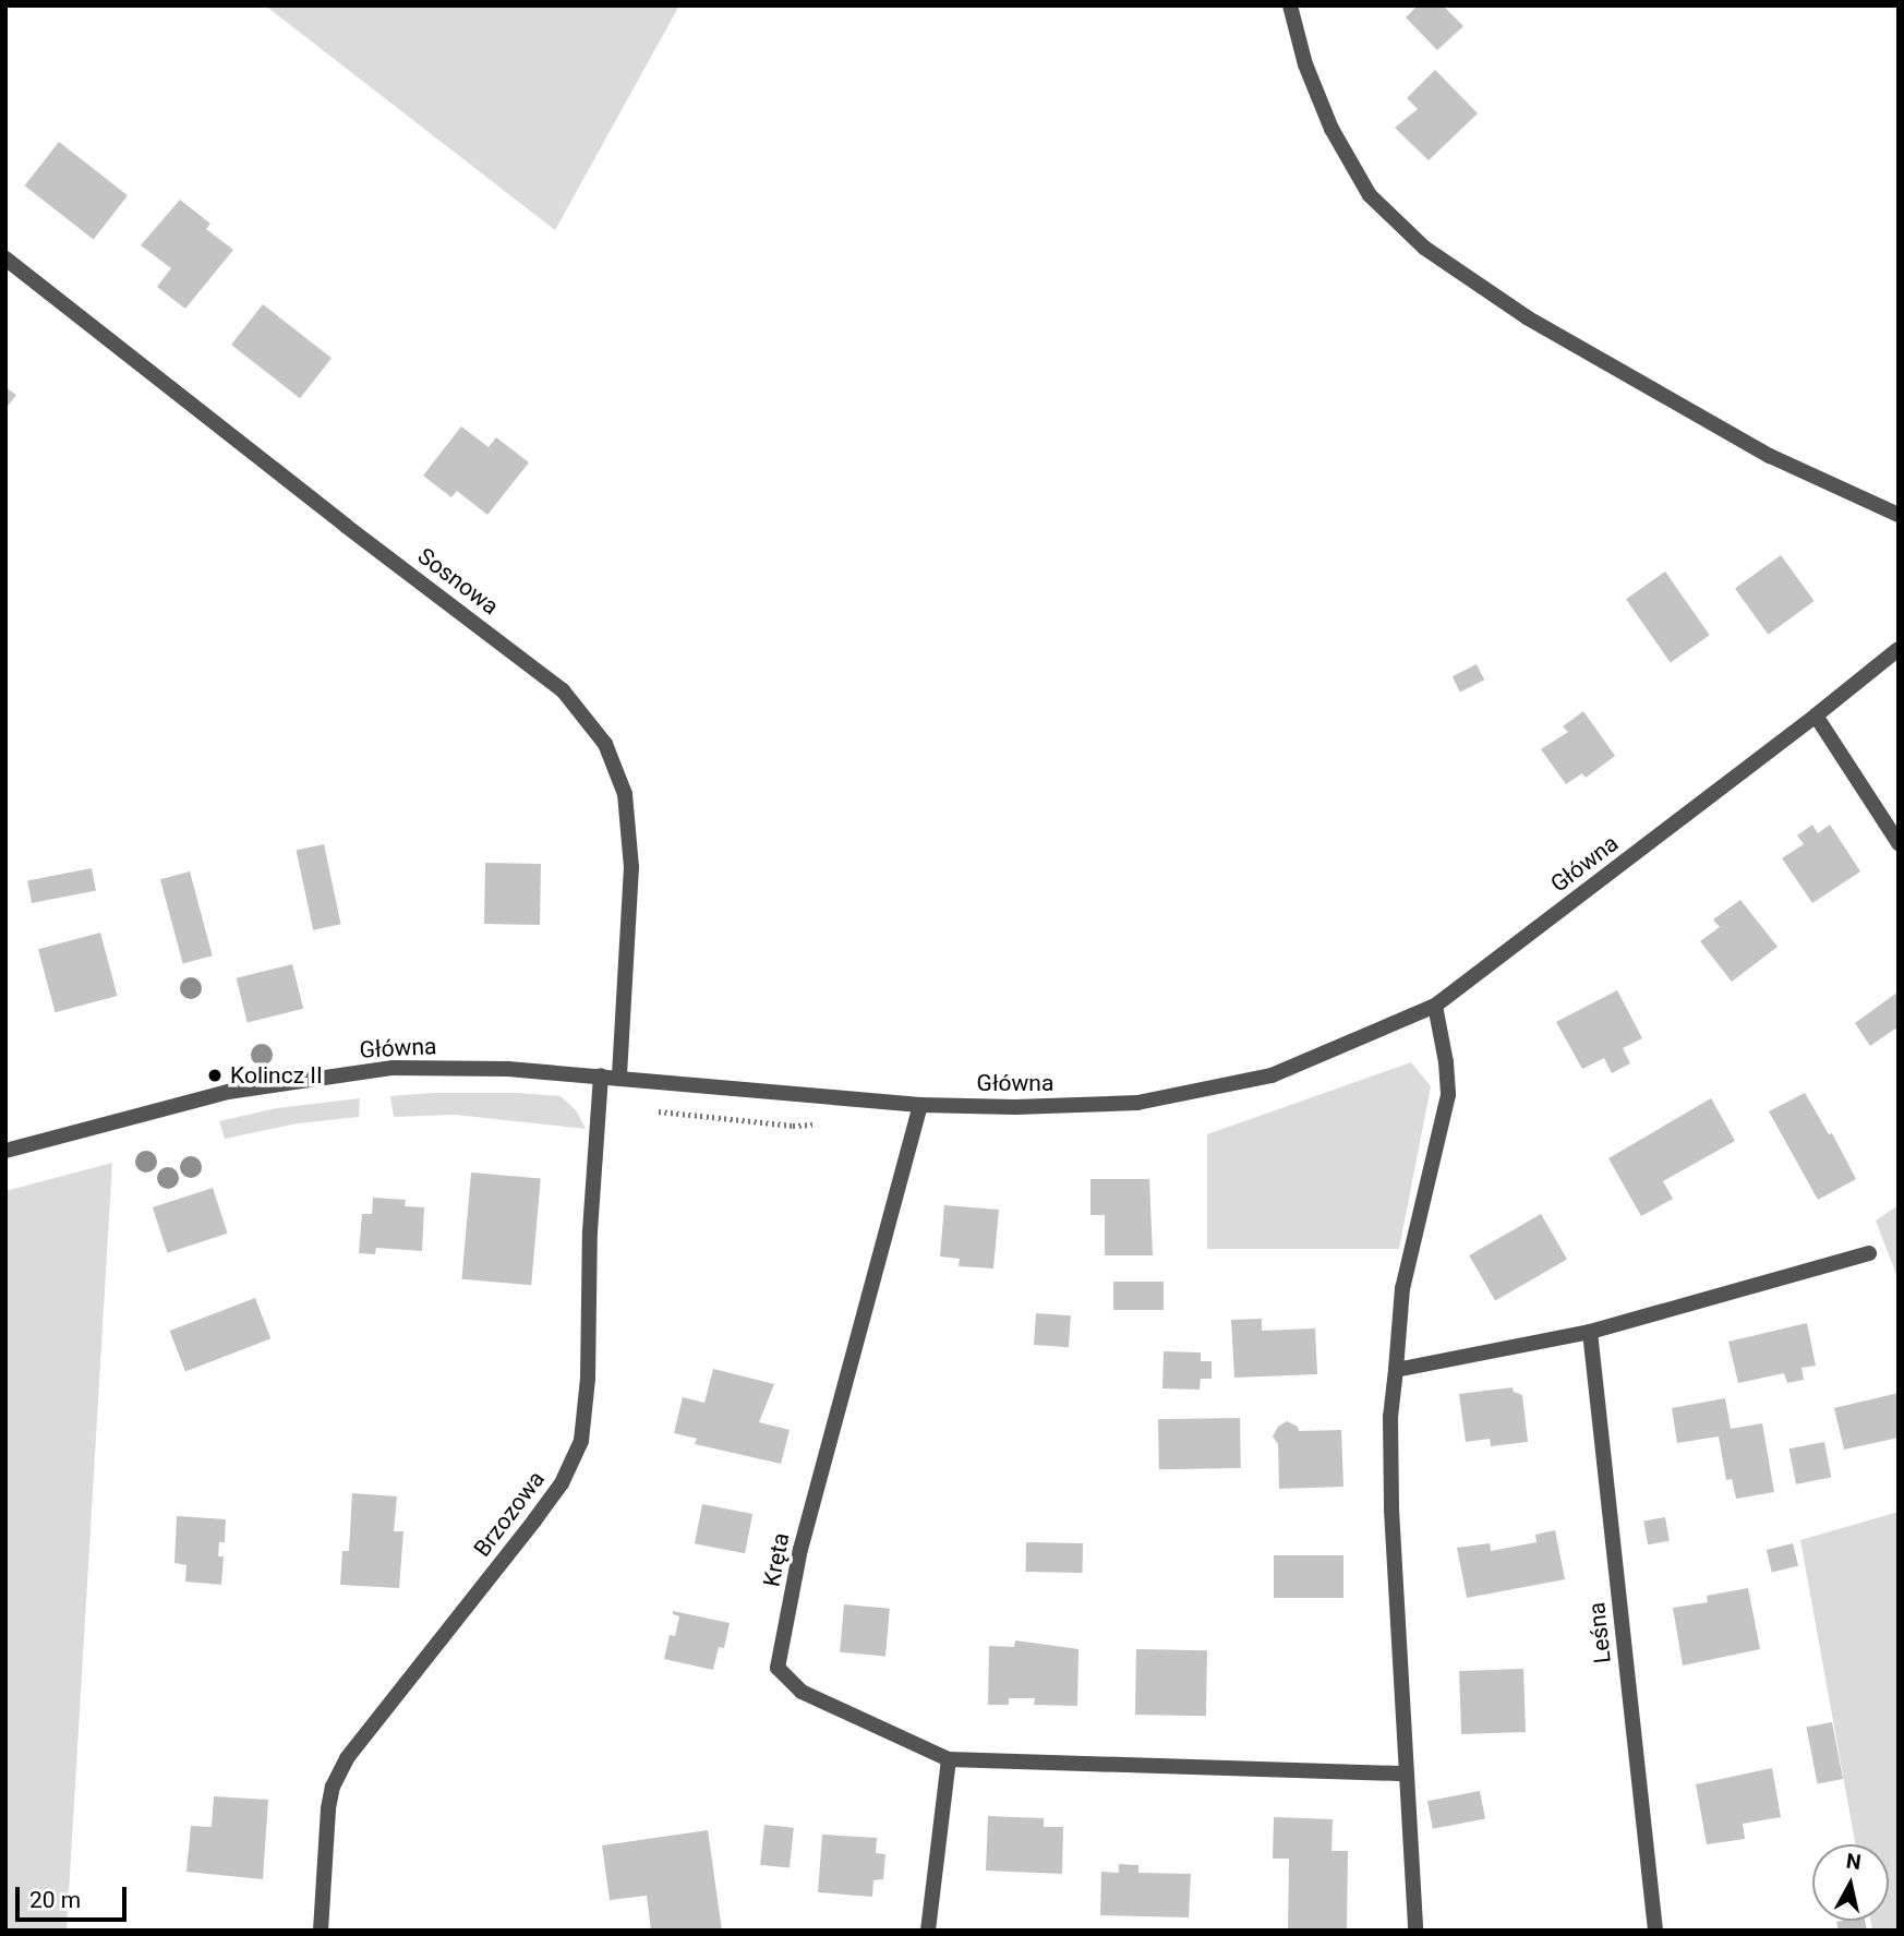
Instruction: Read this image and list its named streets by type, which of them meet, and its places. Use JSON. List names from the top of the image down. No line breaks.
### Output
{"streets":{"street":["Sosnowa","Główna","Brzozowa","Kręta","Leśna"]},"crossings":[["Sosnowa","Główna"],["Główna","Brzozowa"],["Główna","Kręta"]],"places":["Kolincz II"],"scale_bar":"20 m","north":"top"}
